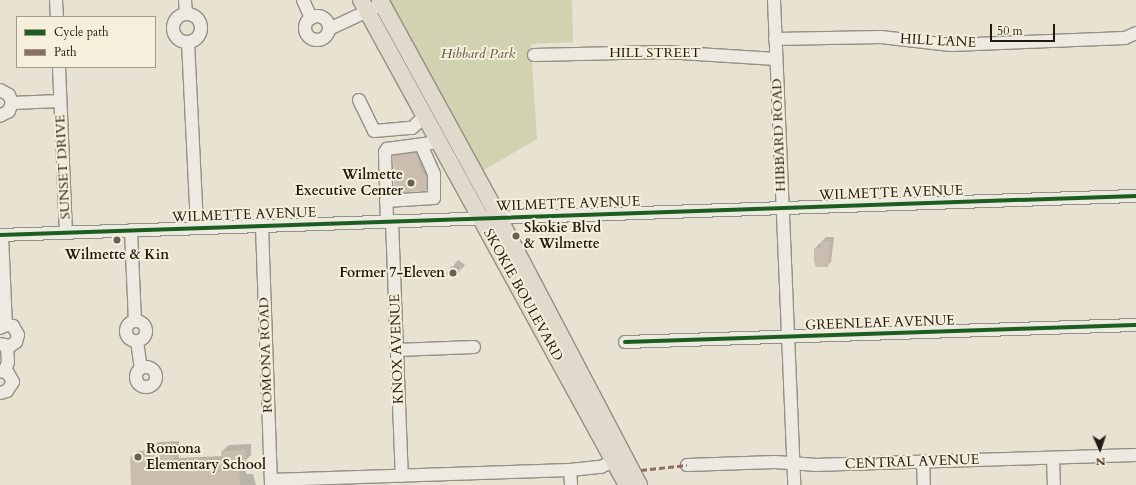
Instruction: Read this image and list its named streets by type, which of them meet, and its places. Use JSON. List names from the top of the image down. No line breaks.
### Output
{"streets":{"main road":["SKOKIE BOULEVARD"],"street":["HILL LANE","HILL STREET","HIBBARD ROAD","SUNSET DRIVE","WILMETTE AVENUE","GREENLEAF AVENUE","KNOX AVENUE","ROMONA ROAD","CENTRAL AVENUE"]},"crossings":[["HILL LANE","HIBBARD ROAD"],["HILL STREET","HIBBARD ROAD"],["HIBBARD ROAD","WILMETTE AVENUE"],["HIBBARD ROAD","GREENLEAF AVENUE"],["HIBBARD ROAD","CENTRAL AVENUE"],["SUNSET DRIVE","WILMETTE AVENUE"],["WILMETTE AVENUE","SKOKIE BOULEVARD"],["WILMETTE AVENUE","KNOX AVENUE"],["WILMETTE AVENUE","ROMONA ROAD"]],"parks":["Hibbard Park"],"places":["Wilmette Executive Center","Skokie Blvd & Wilmette","Wilmette & Kin","Former 7-Eleven","Romona Elementary School"],"legend":["Cycle path","Path"],"scale_bar":"50 m","north":"bottom"}
